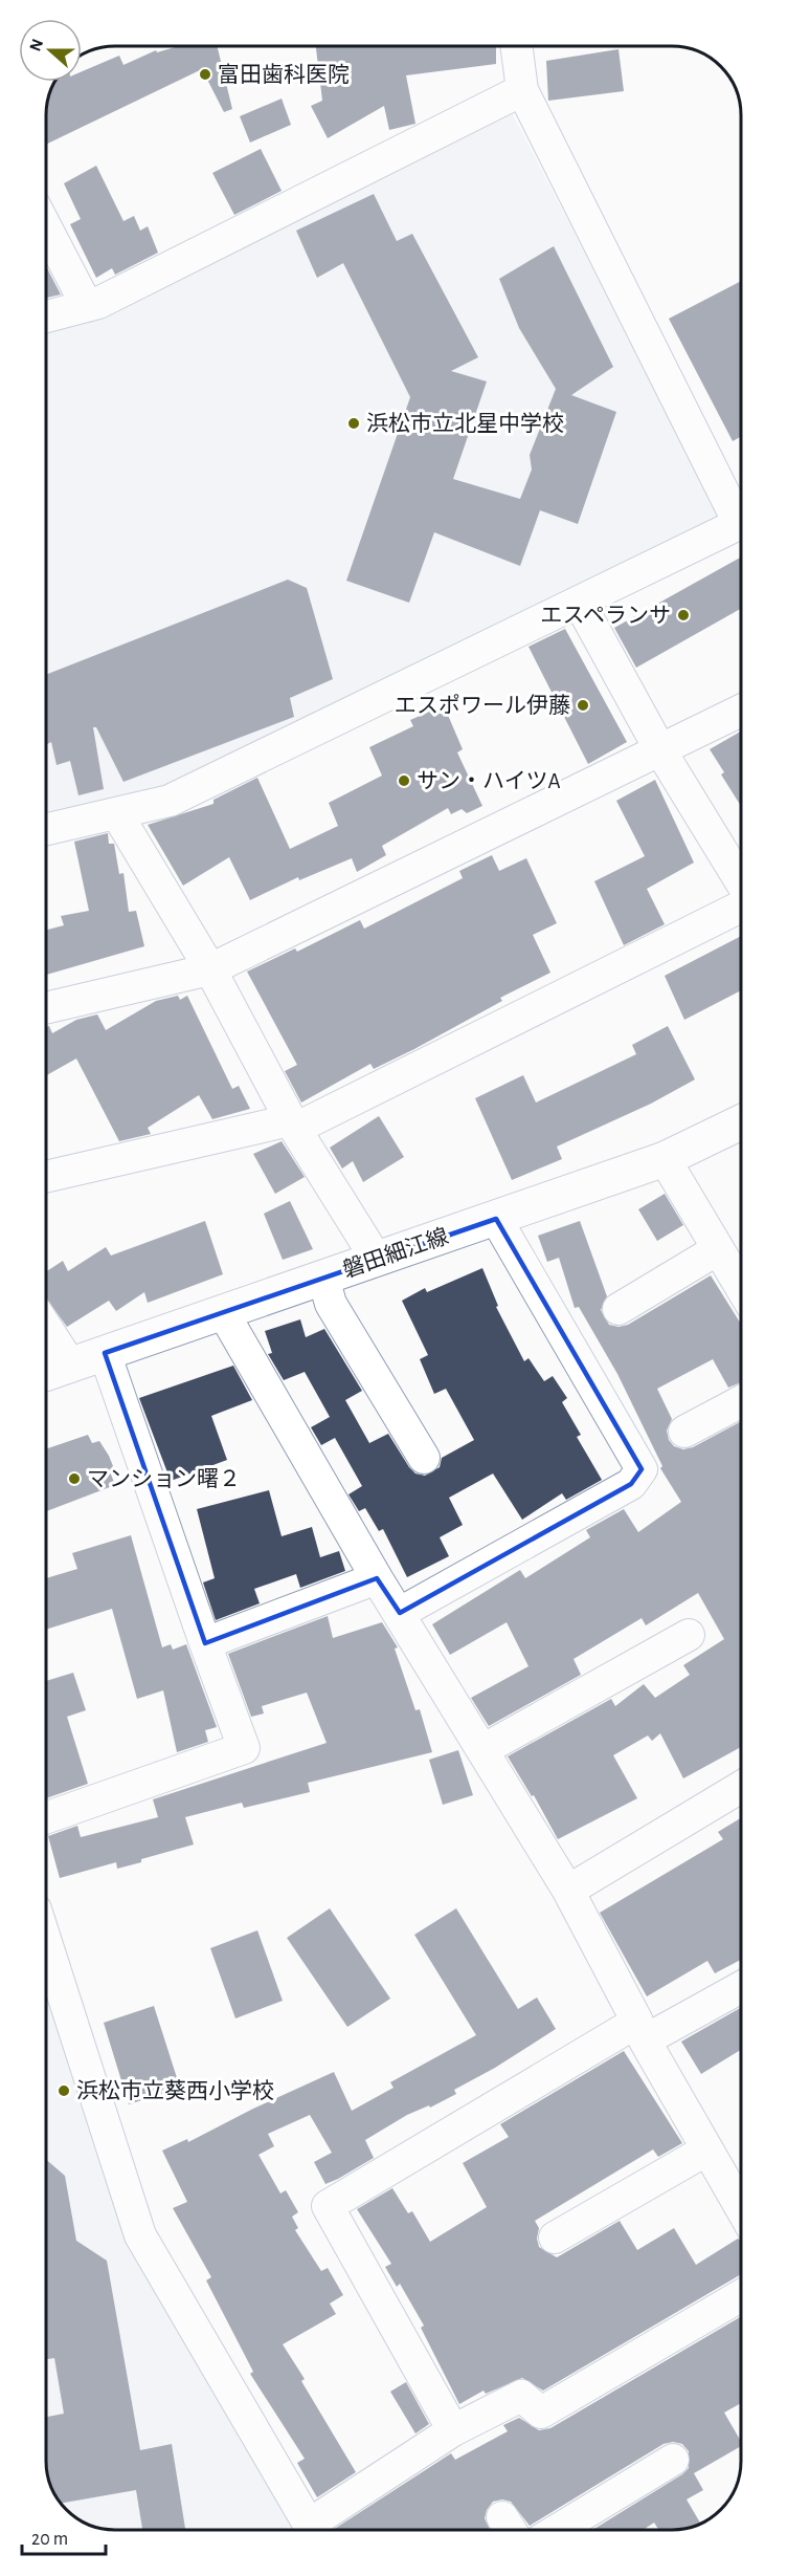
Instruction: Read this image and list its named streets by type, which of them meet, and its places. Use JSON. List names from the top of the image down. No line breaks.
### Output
{"streets":{"main road":["磐田細江線"]},"places":["富田歯科医院","浜松市立北星中学校","エスペランサ","エスポワール伊藤","サン・ハイツA","マンション曙２","浜松市立葵西小学校"],"scale_bar":"20 m","north":"left"}
